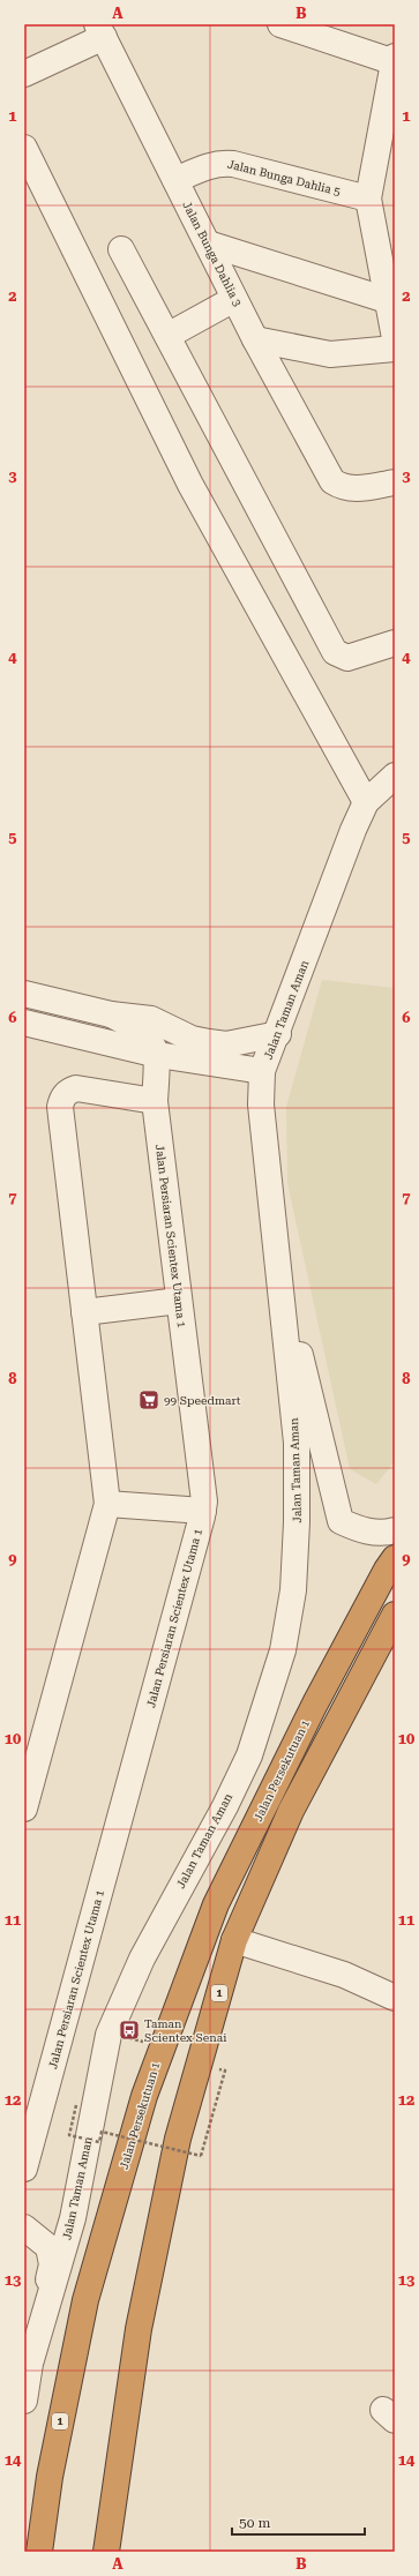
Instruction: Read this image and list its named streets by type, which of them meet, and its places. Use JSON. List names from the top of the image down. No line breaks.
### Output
{"streets":{"highway":["Jalan Persekutuan 1","1"],"street":["Jalan Bunga Dahlia 5","Jalan Bunga Dahlia 3","Jalan Taman Aman","Jalan Persiaran Scientex Utama 1"]},"crossings":[["Jalan Bunga Dahlia 5","Jalan Bunga Dahlia 3"]],"places":{"supermarket":["99 Speedmart"],"bus stop":["Taman Scientex Senai"]},"scale_bar":"50 m","grid":{"columns":["A","B"],"rows":["1","2","3","4","5","6","7","8","9","10","11","12","13","14"]}}
